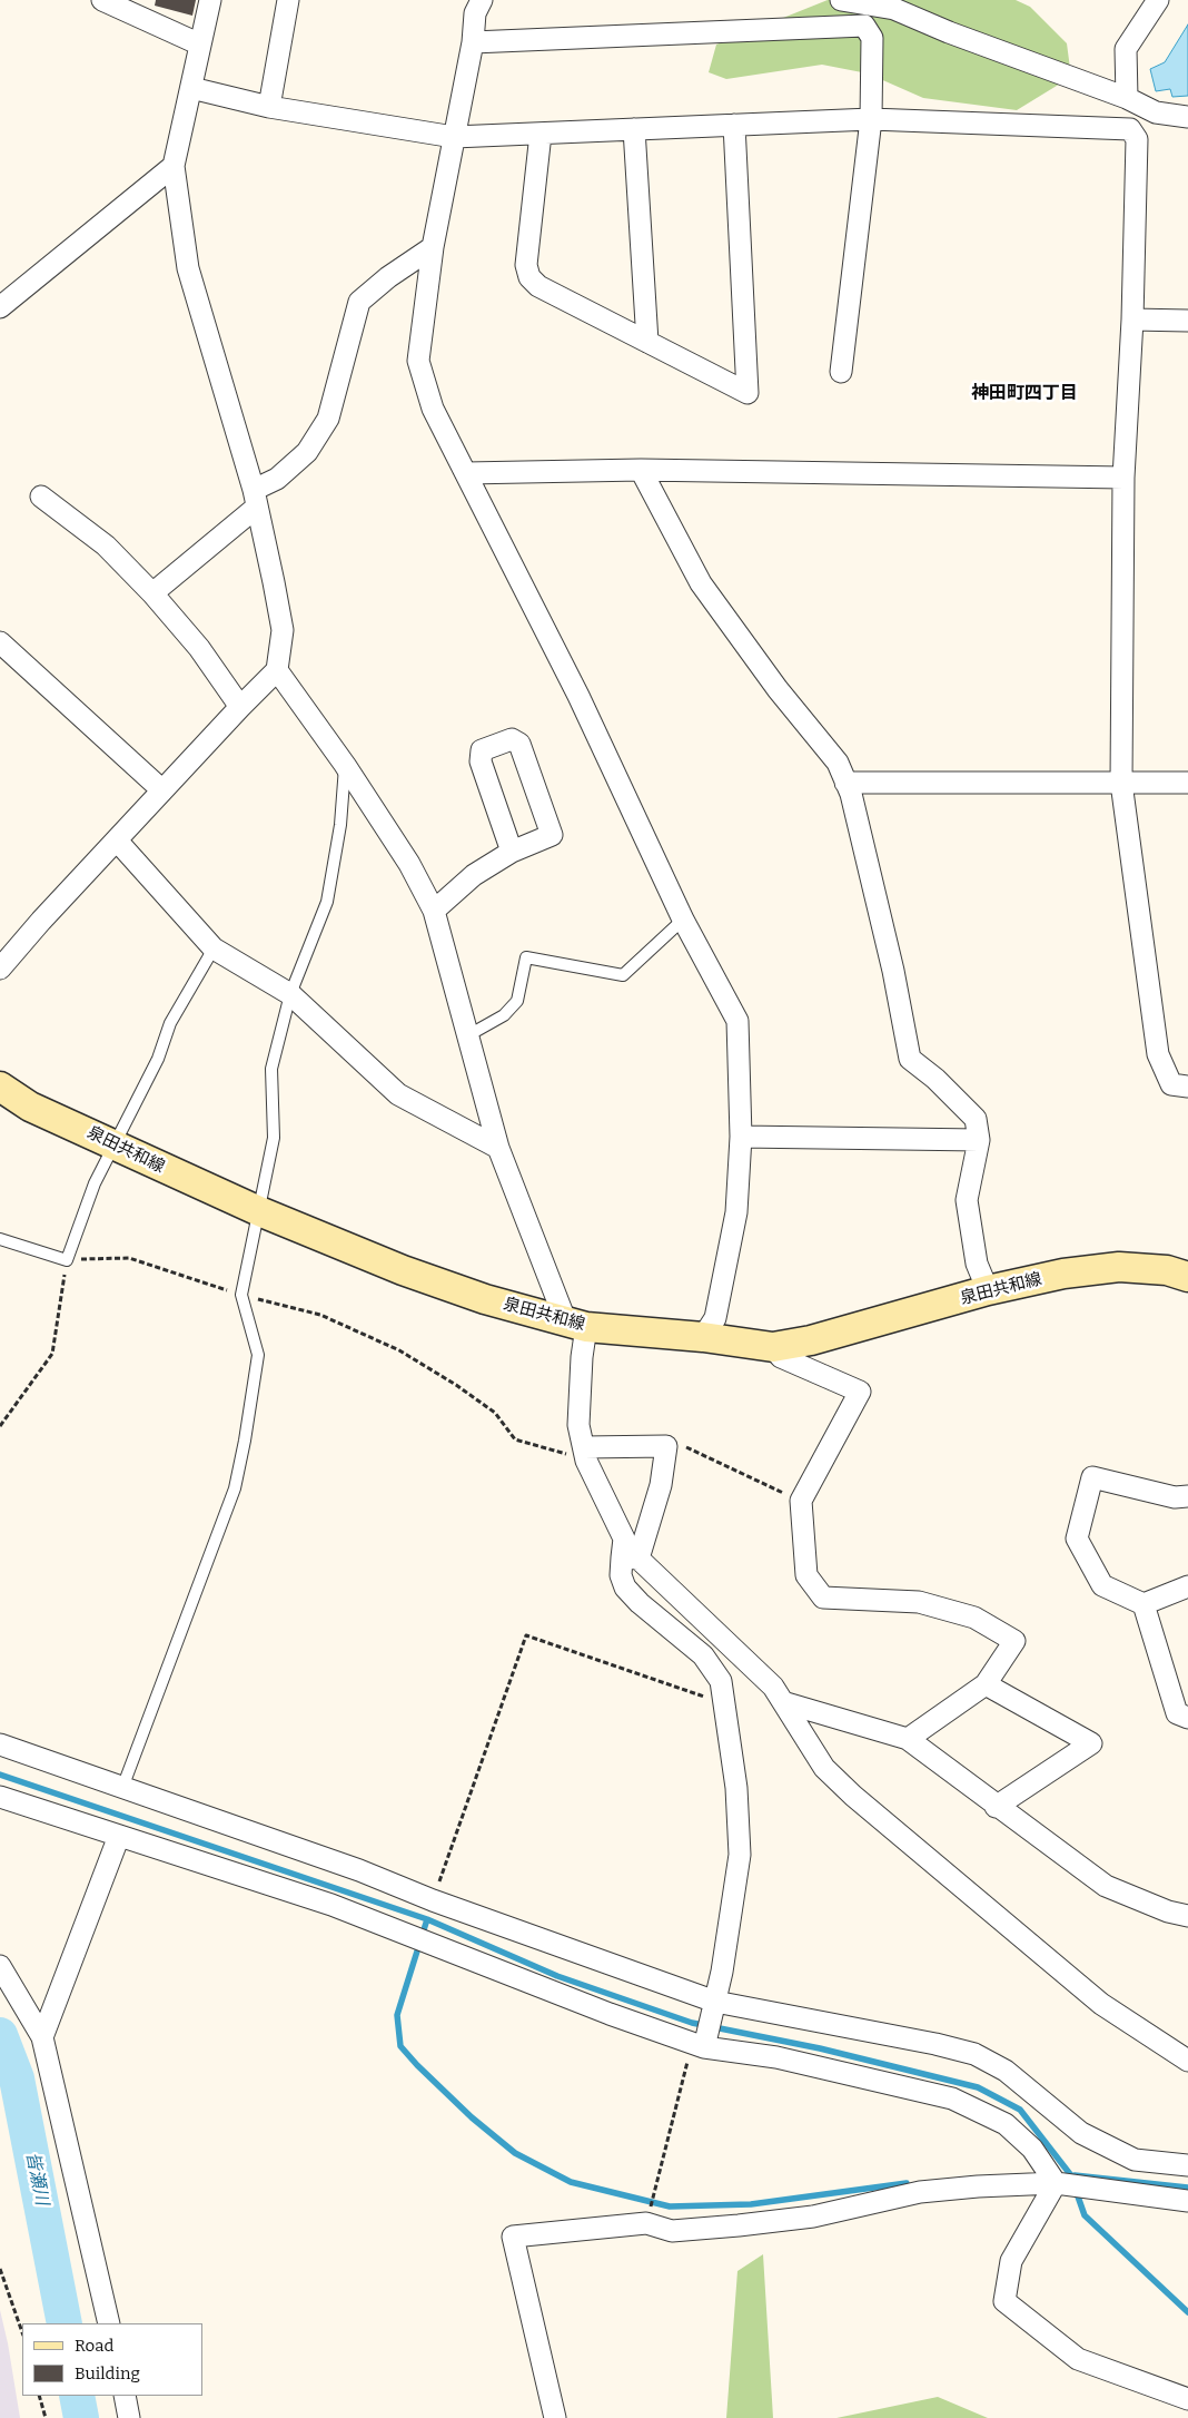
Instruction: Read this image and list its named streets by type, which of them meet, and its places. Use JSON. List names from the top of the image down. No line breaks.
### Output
{"streets":{"main road":["泉田共和線"]},"districts":["神田町四丁目"],"water":["皆瀬川"],"legend":["Road","Building"]}
